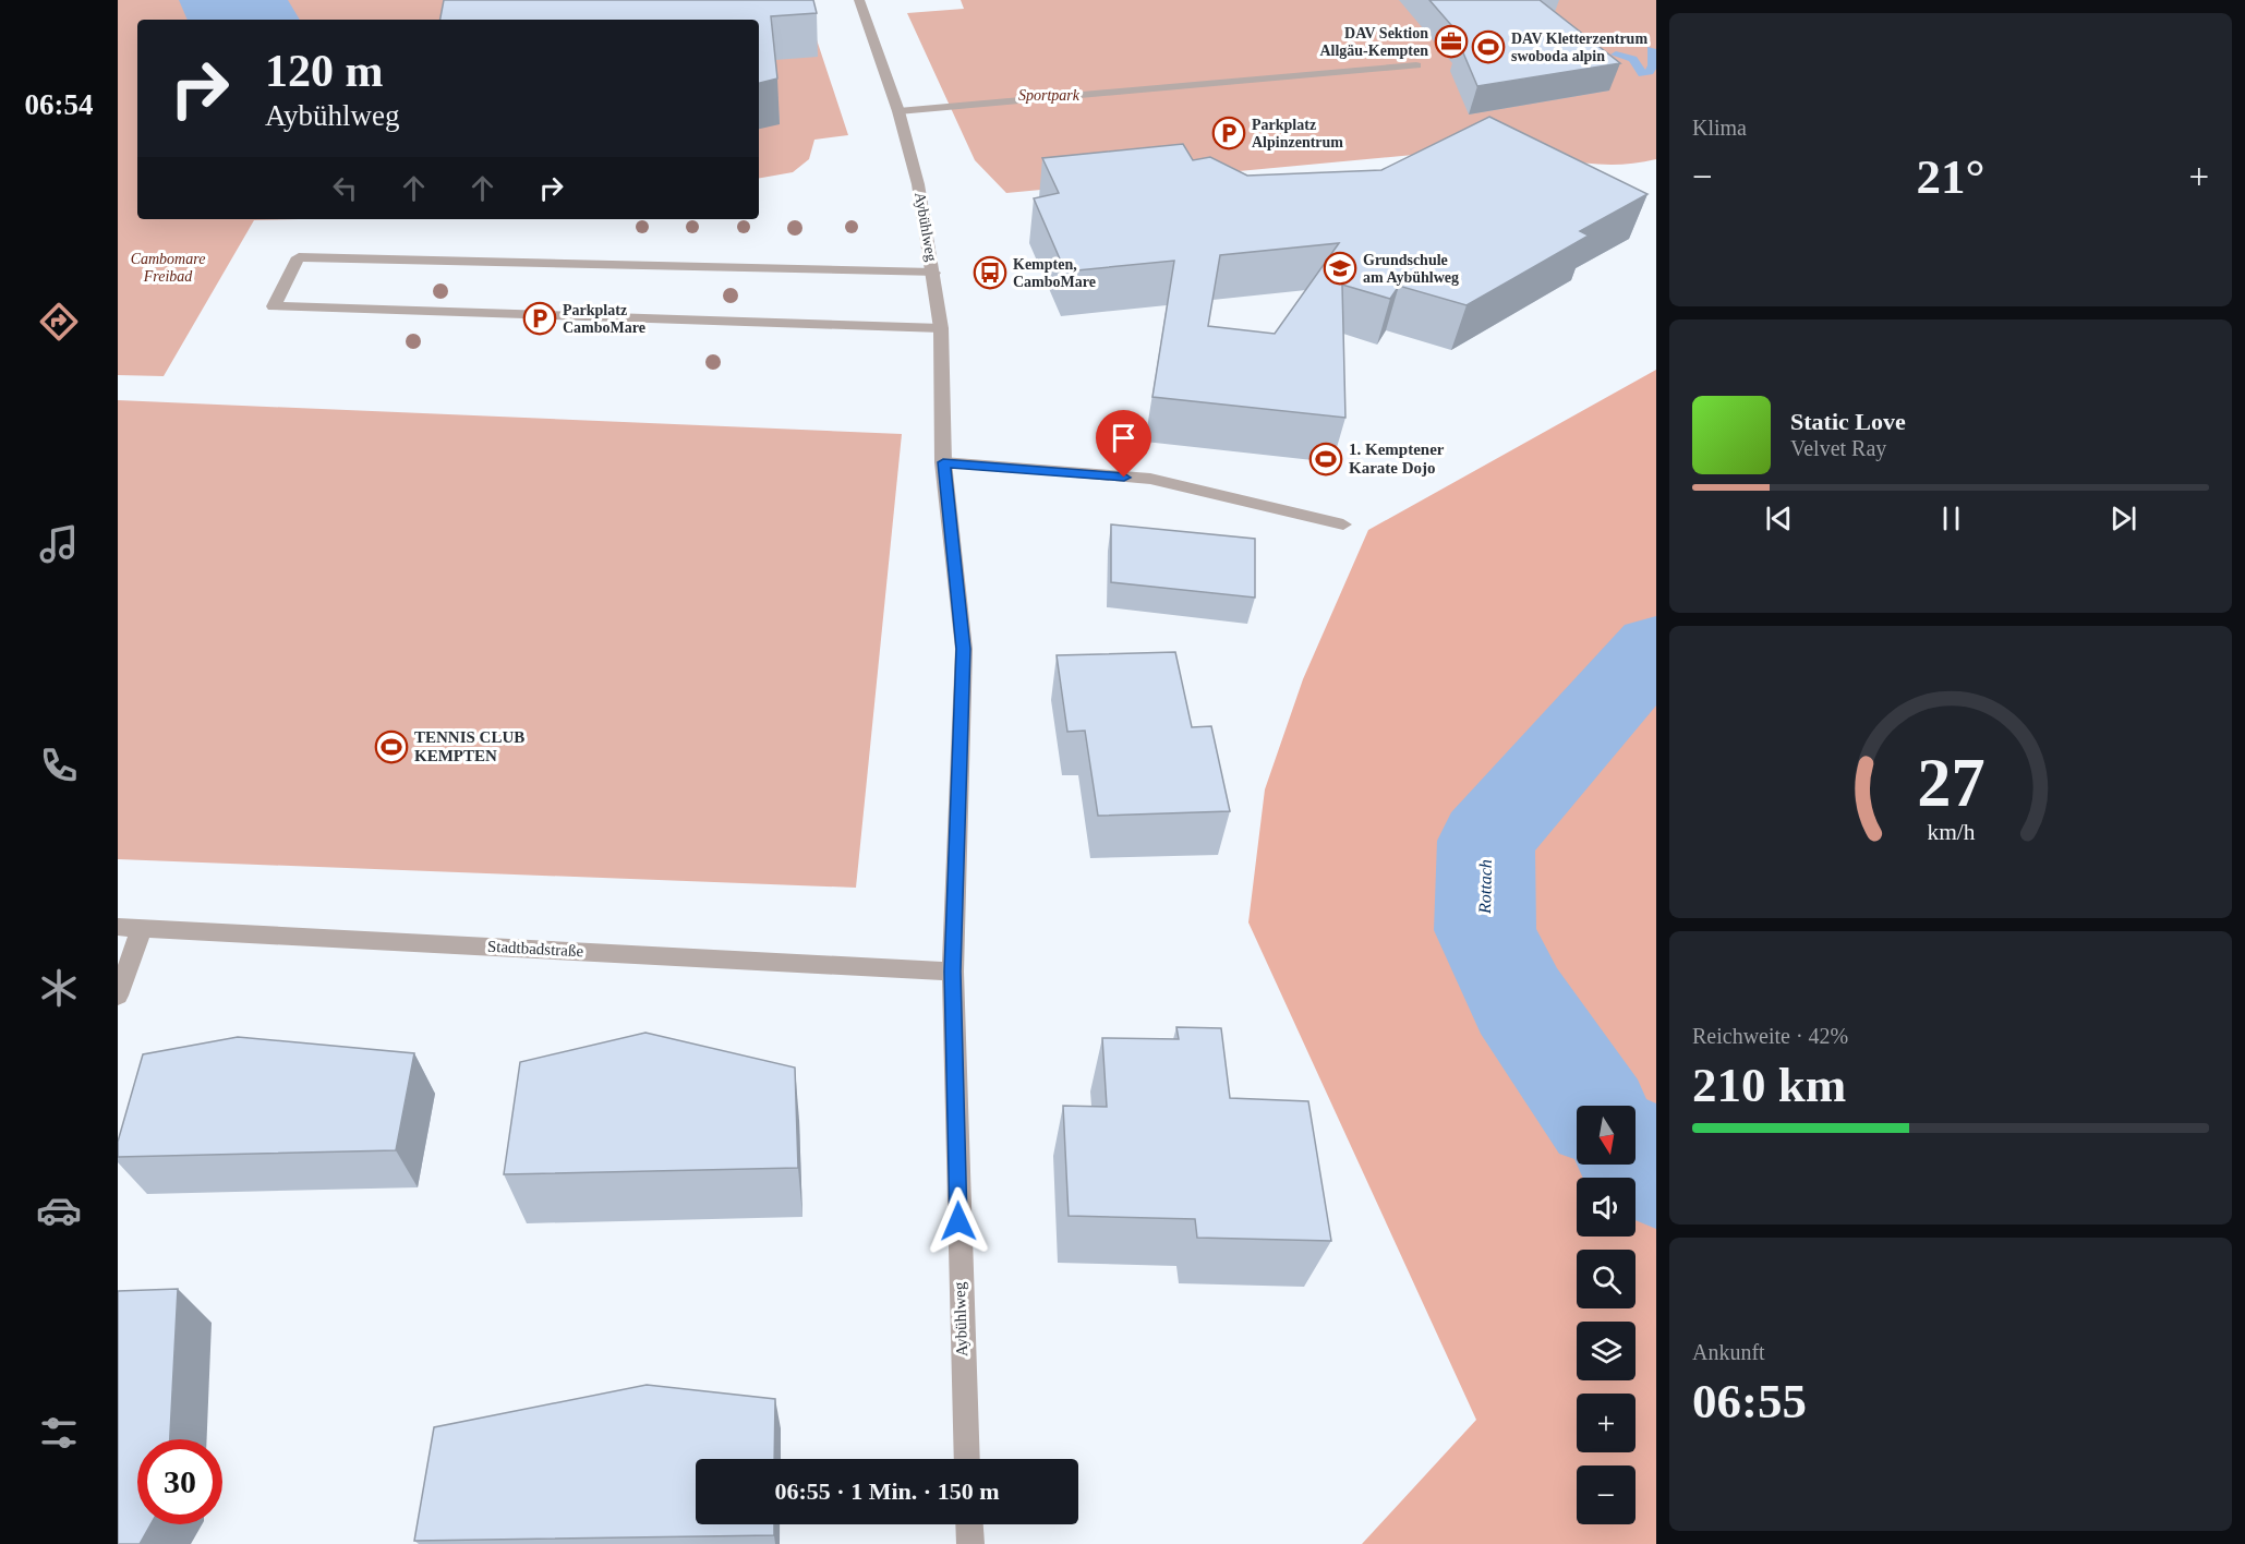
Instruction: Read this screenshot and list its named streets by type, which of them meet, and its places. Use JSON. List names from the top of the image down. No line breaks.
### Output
{"streets":{"street":["Aybühlweg","Stadtbadstraße"]},"crossings":[["Aybühlweg","Stadtbadstraße"]],"water":["Rottach"],"parks":["Sportpark","Cambomare Freibad"],"places":{"office":["DAV Sektion Allgäu-Kempten"],"sports":["DAV Kletterzentrum swoboda alpin","1. Kemptener Karate Dojo","TENNIS CLUB KEMPTEN"],"parking":["Parkplatz Alpinzentrum","Parkplatz CamboMare"],"school or university":["Grundschule am Aybühlweg"],"bus stop":["Kempten, CamboMare"]},"north":"bottom","page":{"tabs":"06:54","tile":["Klima",["Reichweite · 42%","210 km"],["Ankunft","06:55"]],"turn":["120 m","Aybühlweg"],"heat":["−","21°","+"],"song":["Static Love","Velvet Ray"],"map_buttons":["+","−"],"limit":"30","trip":"06:55 · 1 Min. · 150 m","gauge":["27","km/h"]}}
